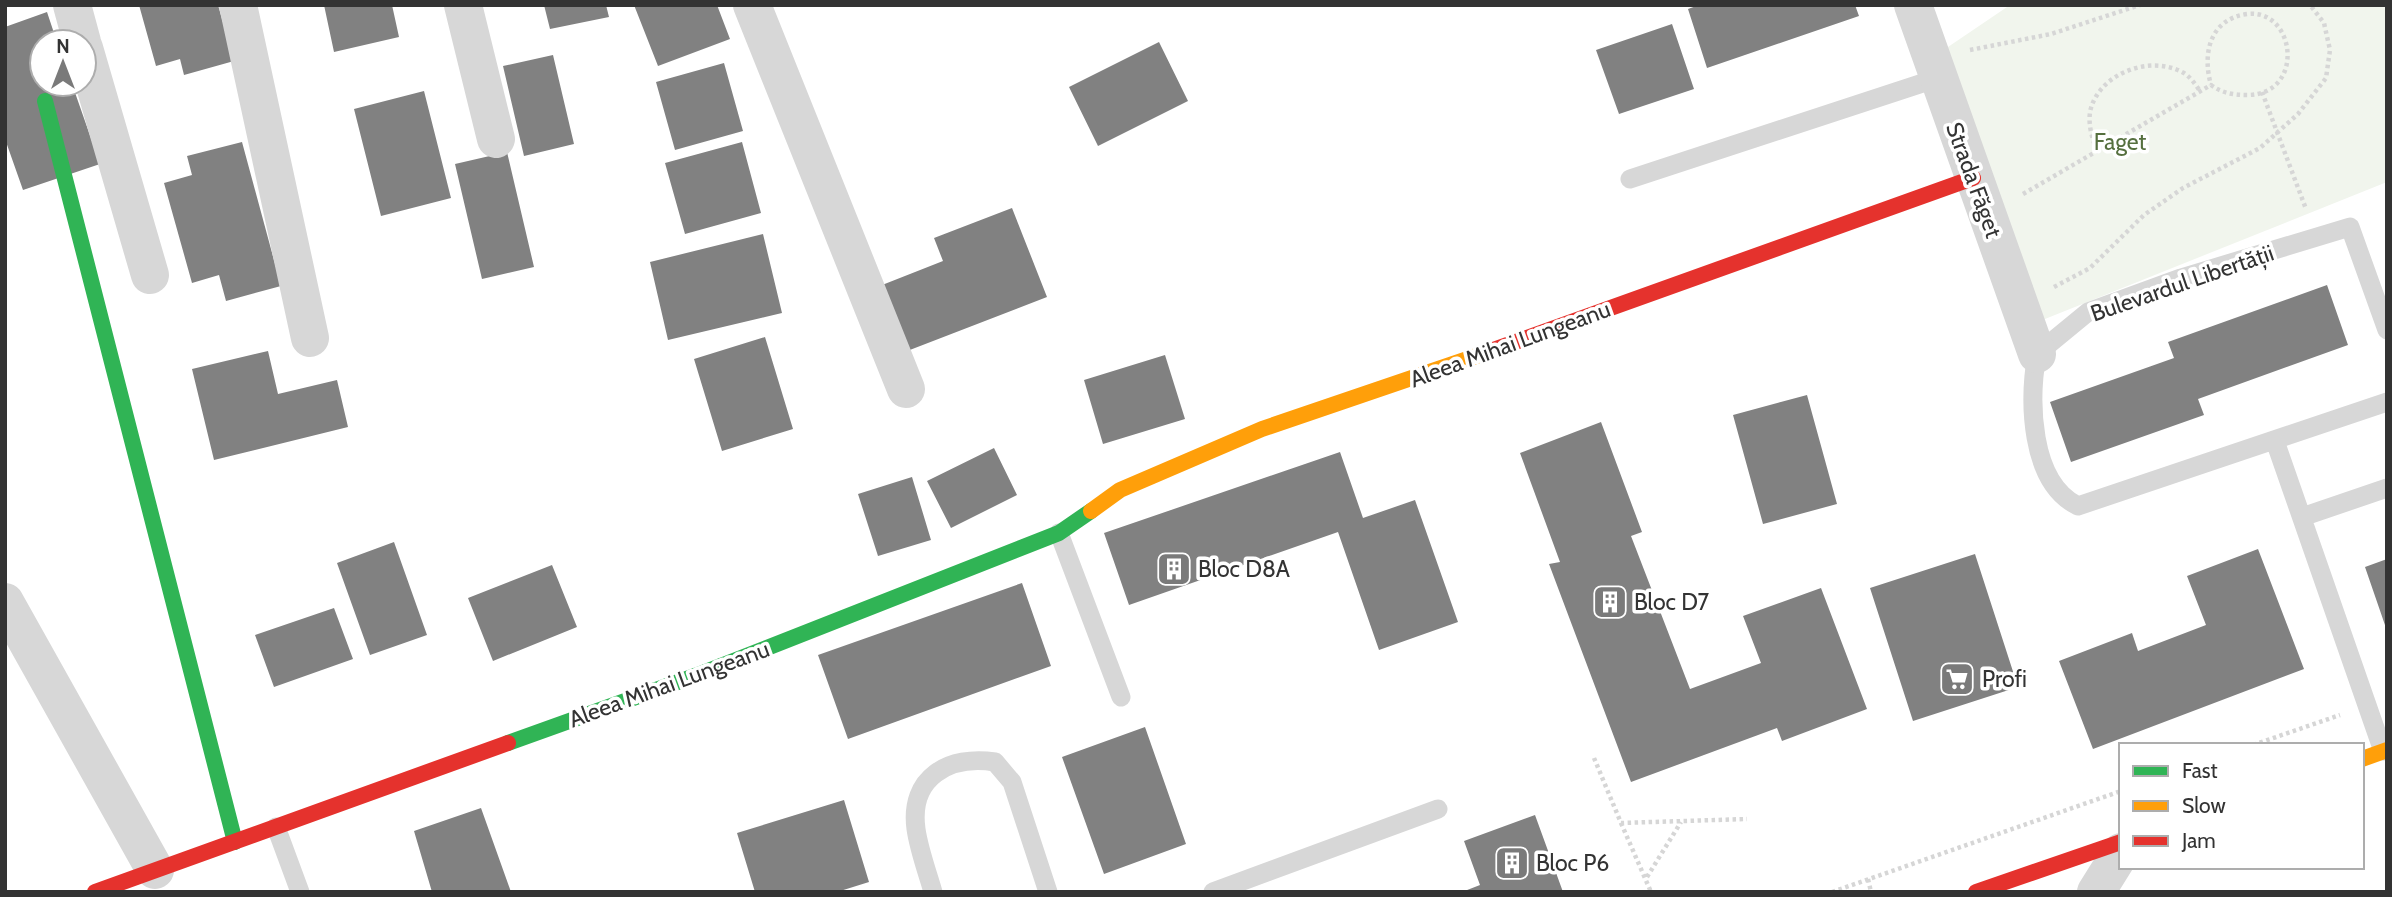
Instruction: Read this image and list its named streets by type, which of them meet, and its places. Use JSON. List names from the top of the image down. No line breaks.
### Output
{"streets":{"street":["Strada Făget","Aleea Mihai Lungeanu"],"lane":["Bulevardul Libertății"]},"crossings":[["Strada Făget","Bulevardul Libertății"],["Strada Făget","Aleea Mihai Lungeanu"]],"parks":["Faget"],"places":{"building":["Bloc D8A","Bloc D7","Bloc P6"],"supermarket":["Profi"]},"legend":["Fast","Slow","Jam"],"north":"top"}
